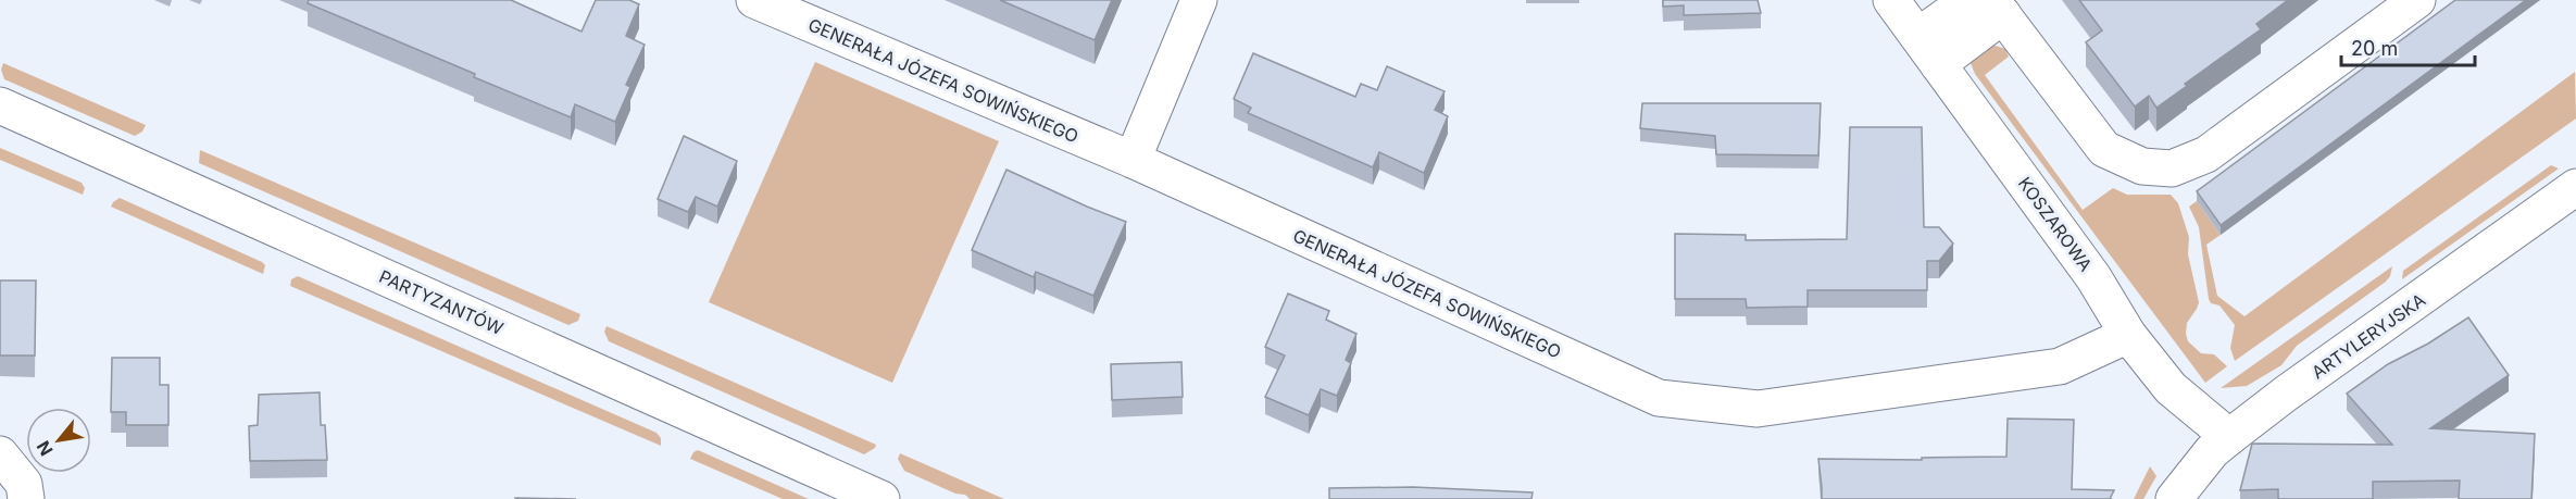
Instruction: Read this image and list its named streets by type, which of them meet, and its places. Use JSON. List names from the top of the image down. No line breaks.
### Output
{"streets":{"street":["GENERAŁA JÓZEFA SOWIŃSKIEGO","KOSZAROWA","PARTYZANTÓW","ARTYLERYJSKA"]},"crossings":[["GENERAŁA JÓZEFA SOWIŃSKIEGO","KOSZAROWA"],["KOSZAROWA","ARTYLERYJSKA"]],"scale_bar":"20 m","north":"bottom left"}
